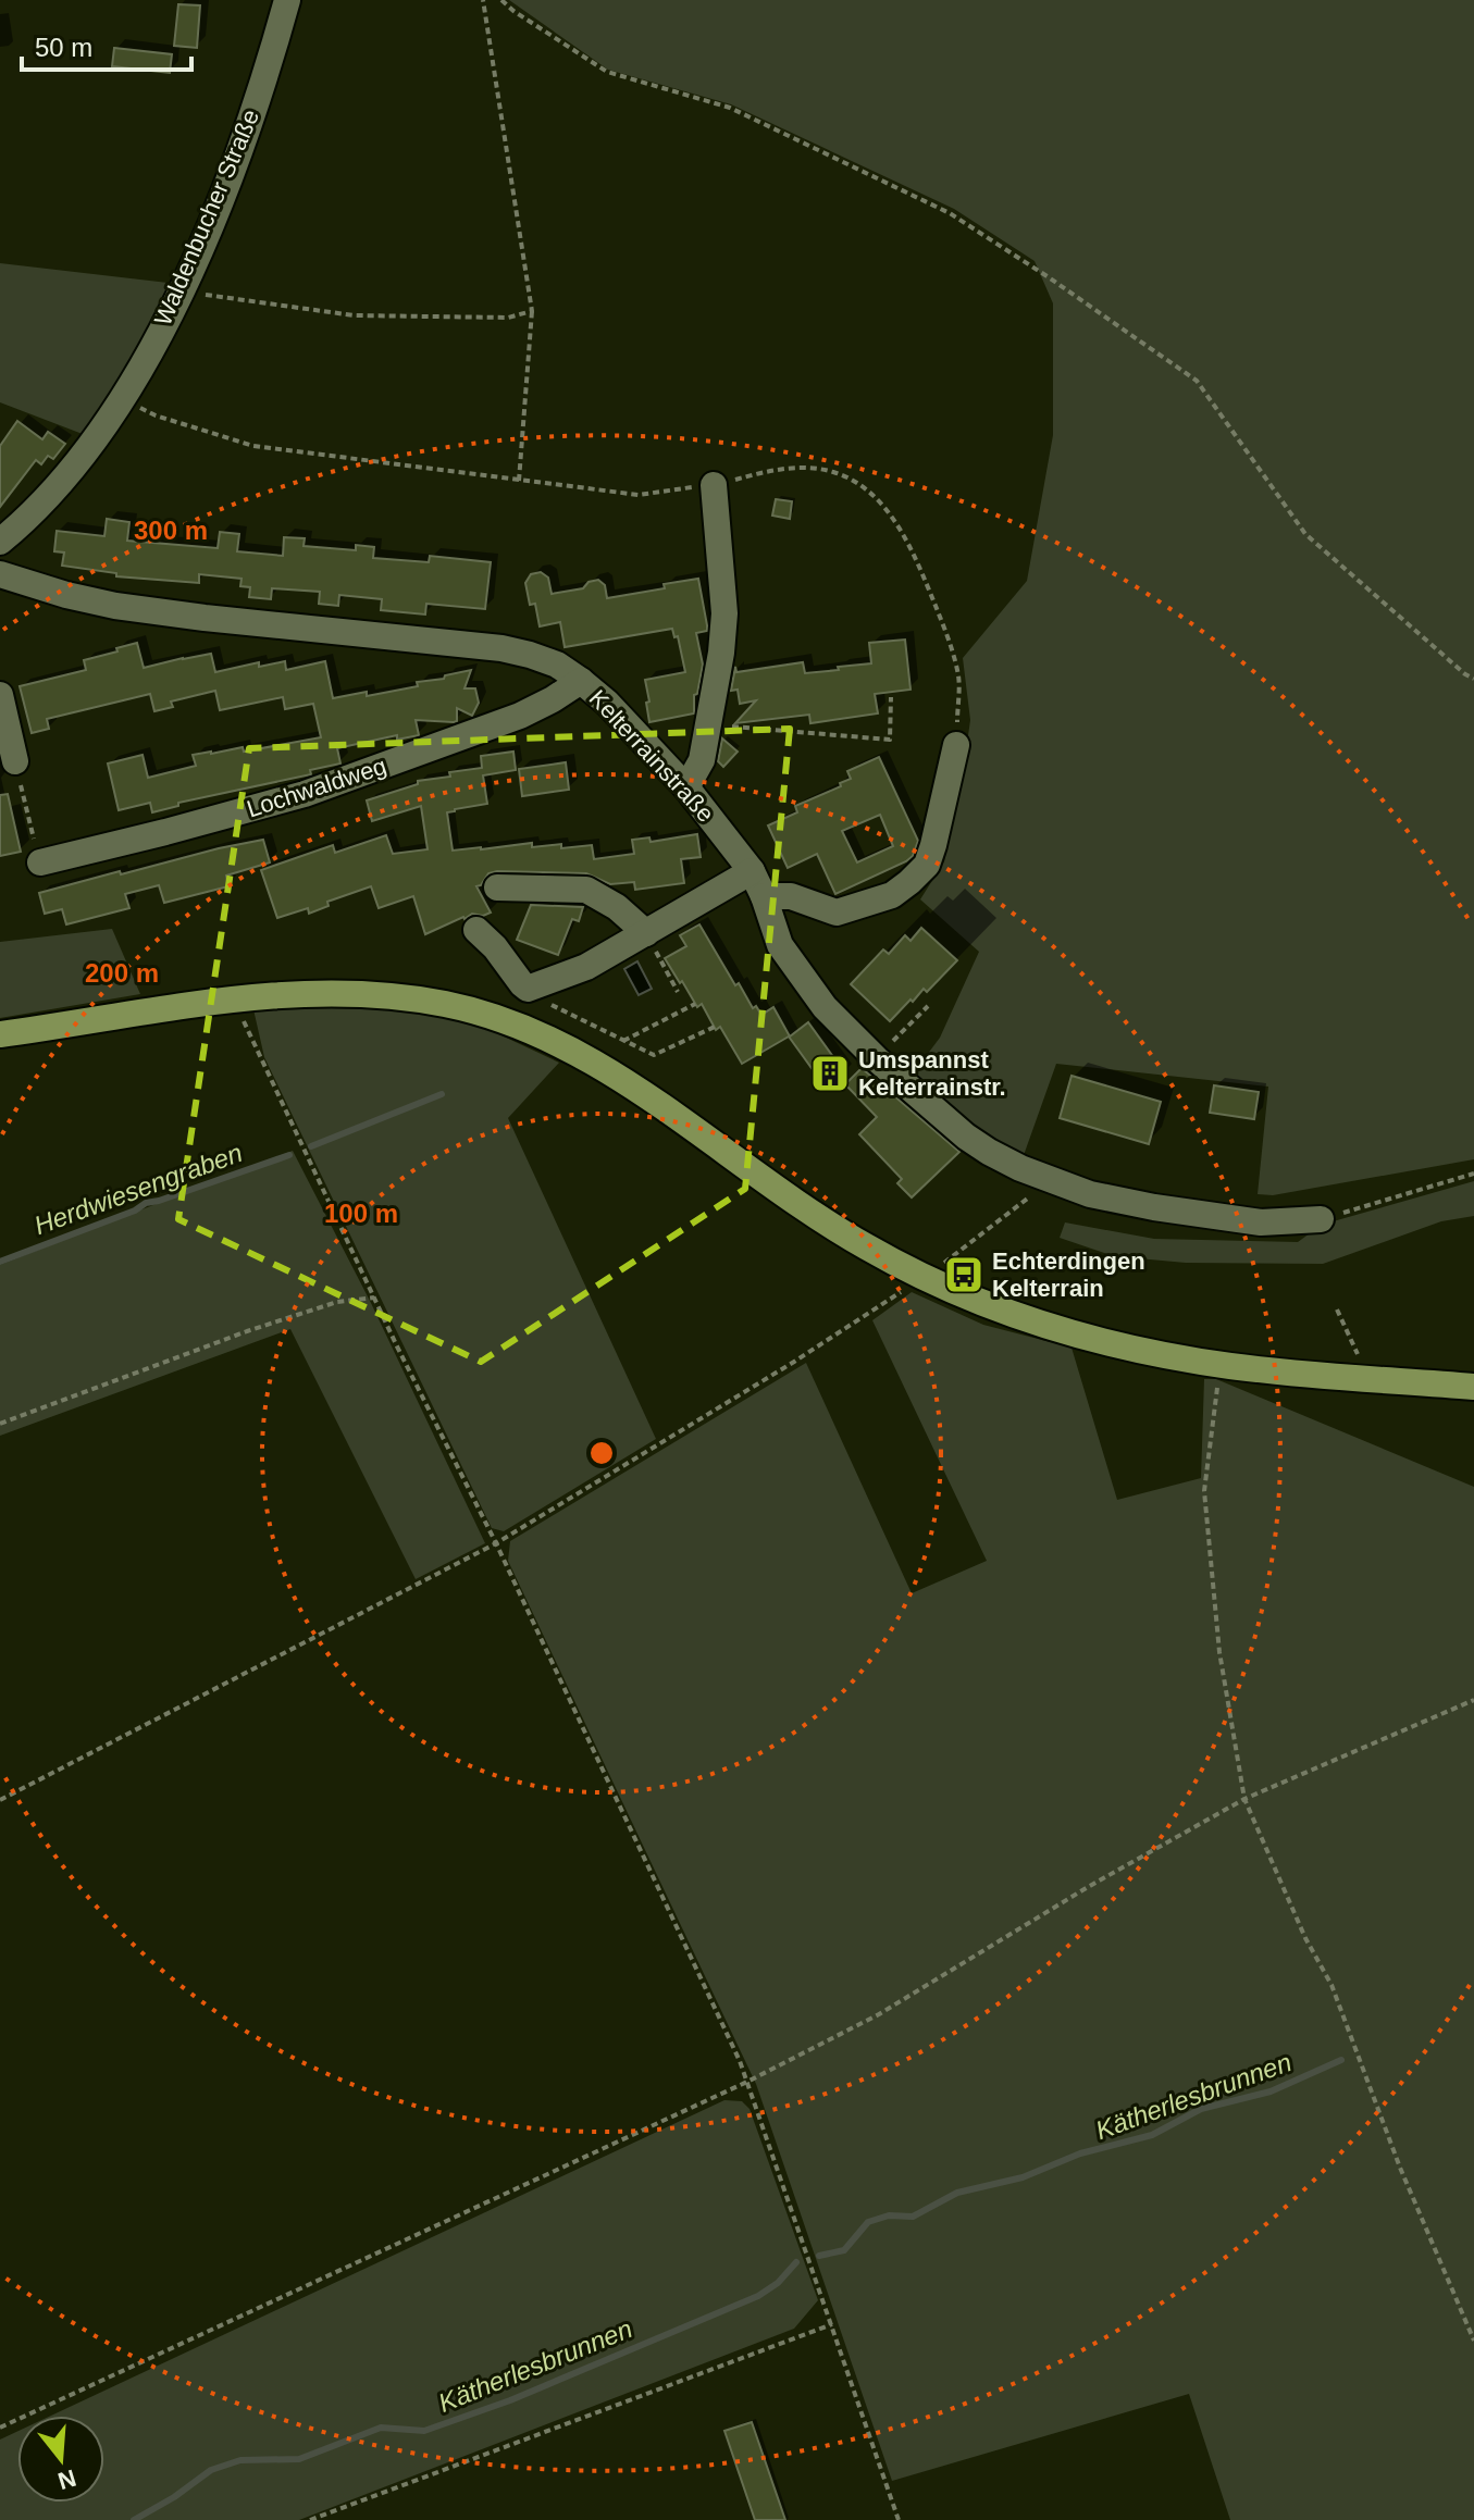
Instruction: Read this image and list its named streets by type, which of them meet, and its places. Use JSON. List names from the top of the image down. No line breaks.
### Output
{"streets":{"street":["Waldenbucher Straße","Kelterrainstraße","Lochwaldweg"]},"crossings":[["Kelterrainstraße","Lochwaldweg"]],"water":["Herdwiesengraben","Kätherlesbrunnen"],"places":{"building":["Umspannst Kelterrainstr."],"bus stop":["Echterdingen Kelterrain"]},"scale_bar":"50 m","north":"bottom","rings":["300 m","200 m","100 m"]}
